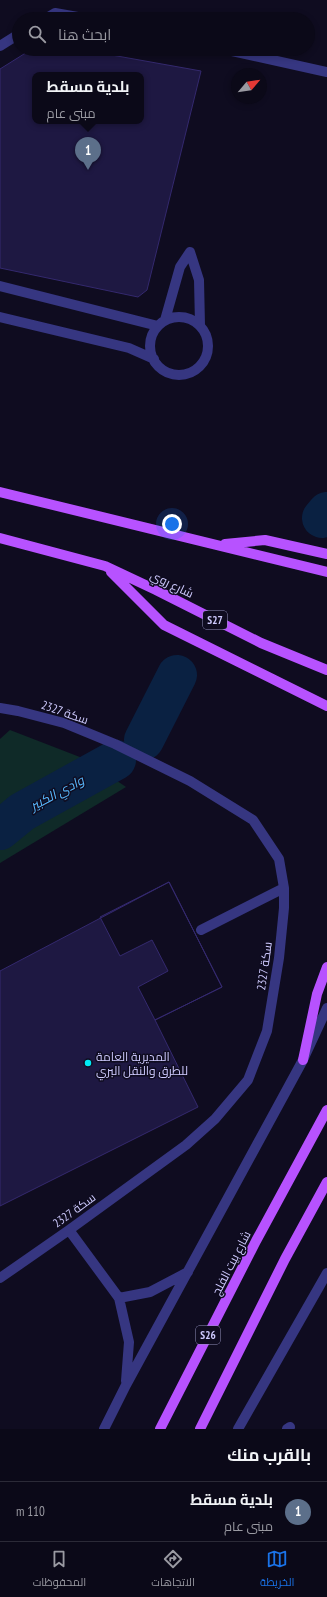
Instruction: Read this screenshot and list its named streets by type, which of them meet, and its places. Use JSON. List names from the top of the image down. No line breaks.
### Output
{"streets":{"main road":["شارع روي","S27","شارع بيت الفلج","S26"],"street":["سكة 2327"]},"water":["وادي الكبير"],"places":["المديرية العامة للطرق والنقل البري"],"north":"top right","page":{"search":"ابحث هنا","popup":["بلدية مسقط","مبنى عام"],"pins":"1","heading":"بالقرب منك","list":[{"mark":"1","name":"بلدية مسقط","note":"مبنى عام","value":"110 m"}],"nav":["الخريطة","الاتجاهات","المحفوظات"]}}
